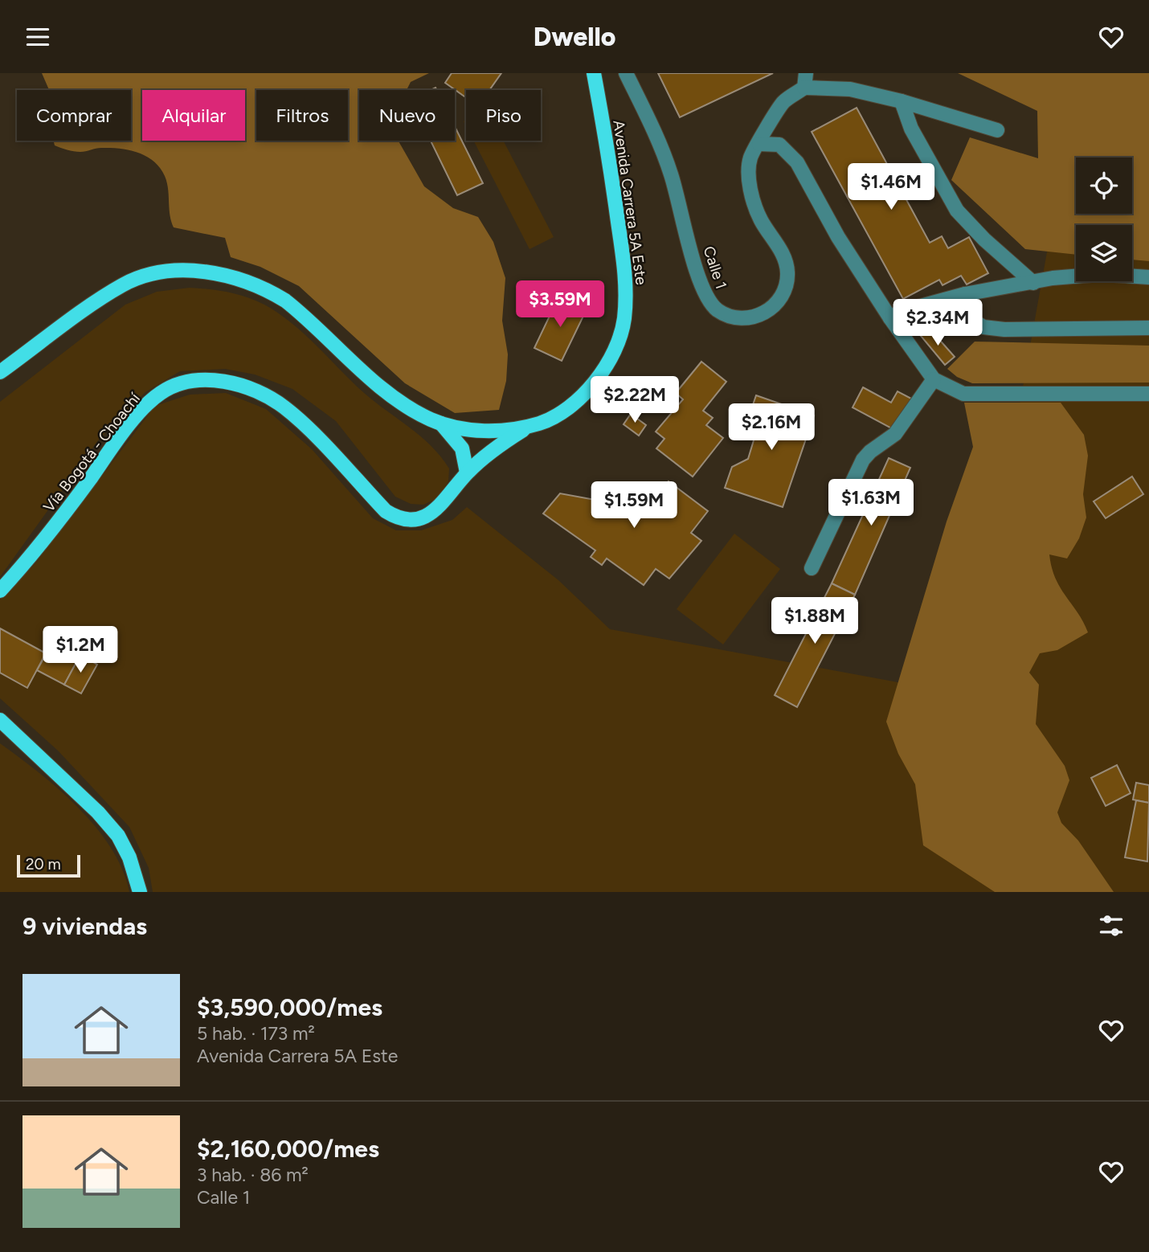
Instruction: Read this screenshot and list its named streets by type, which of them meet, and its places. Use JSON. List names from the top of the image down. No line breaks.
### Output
{"streets":{"main road":["Avenida Carrera 5A Este","Vía Bogotá - Choachí"],"street":["Calle 1"]},"crossings":[["Avenida Carrera 5A Este","Vía Bogotá - Choachí"]],"scale_bar":"20 m","page":{"header":"Dwello","chip":["Comprar","Alquilar","Filtros","Nuevo","Piso"],"price":["$1.46M","$3.59M","$2.34M","$2.22M","$2.16M","$1.63M","$1.59M","$1.88M","$1.2M"],"scale":"20 m","heading":"9 viviendas","list":[{"name":"$3,590,000/mes","note":"5 hab. · 173 m² · Avenida Carrera 5A Este"},{"name":"$2,160,000/mes","note":"3 hab. · 86 m² · Calle 1"}]}}
